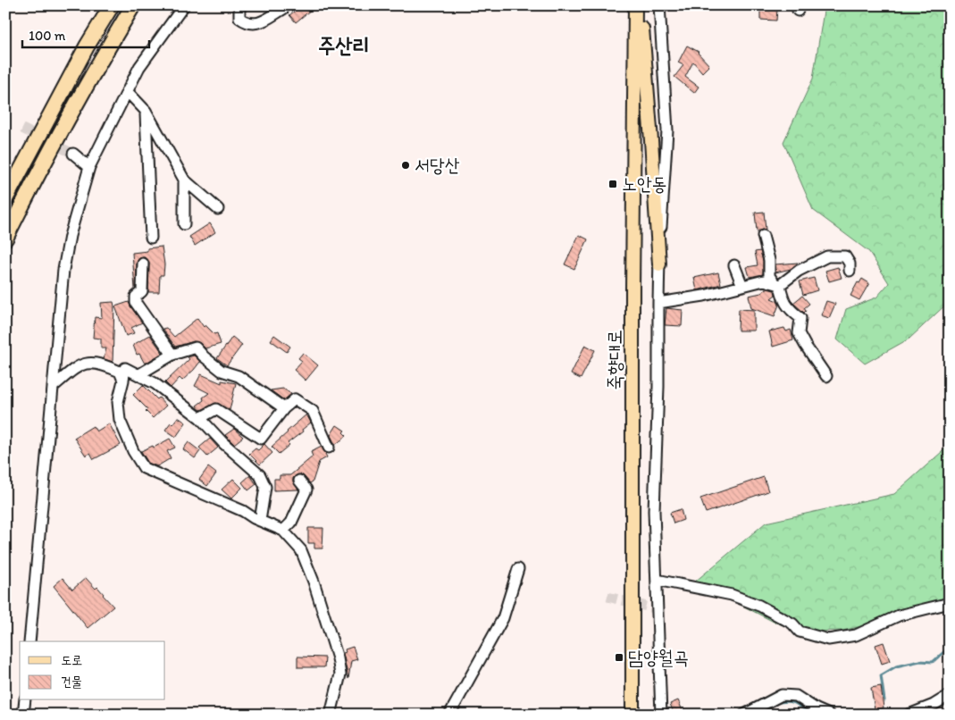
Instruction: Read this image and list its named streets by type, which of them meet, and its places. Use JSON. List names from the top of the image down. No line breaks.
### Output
{"streets":{"main road":["죽향대로"]},"districts":["주산리"],"places":{"other":["서당산"],"transit":["노안동","담양월곡"]},"legend":["도로","건물"],"scale_bar":"100 m"}
